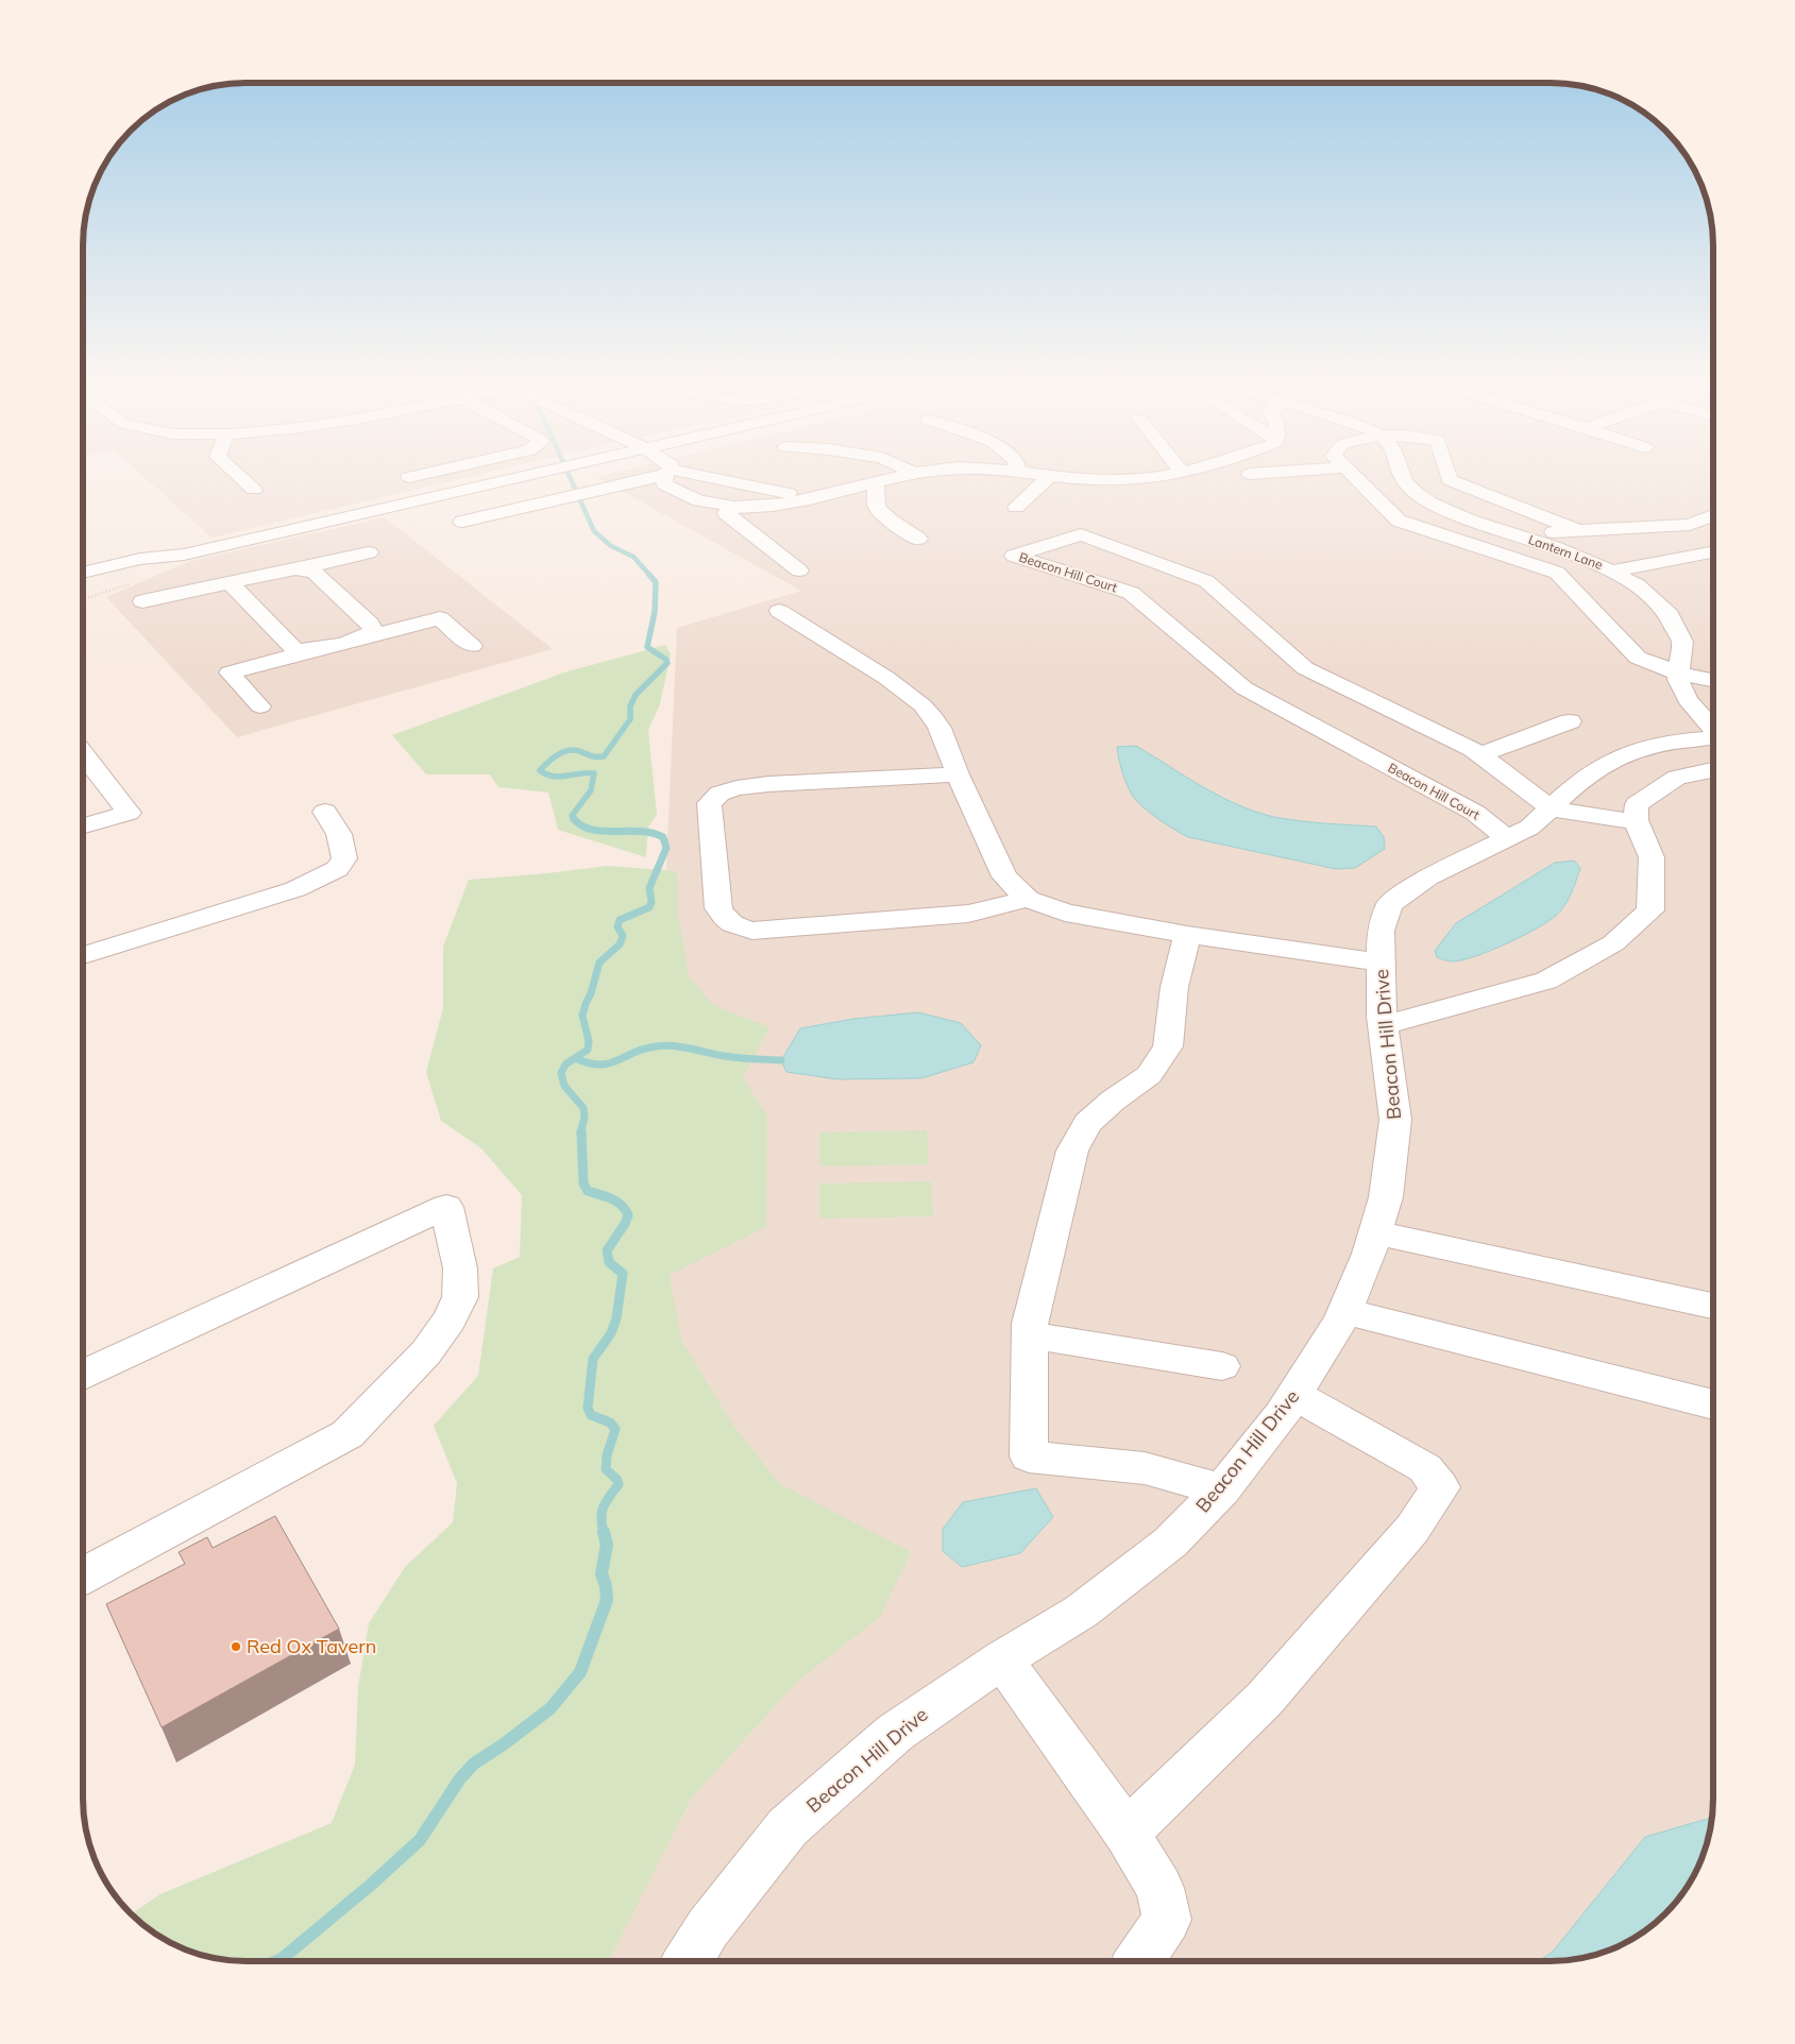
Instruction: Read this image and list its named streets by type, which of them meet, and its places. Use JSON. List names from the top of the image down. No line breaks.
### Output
{"streets":{"street":["Lantern Lane","Beacon Hill Court","Beacon Hill Drive"]},"crossings":[["Beacon Hill Court","Beacon Hill Drive"]],"places":["Red Ox Tavern"]}
